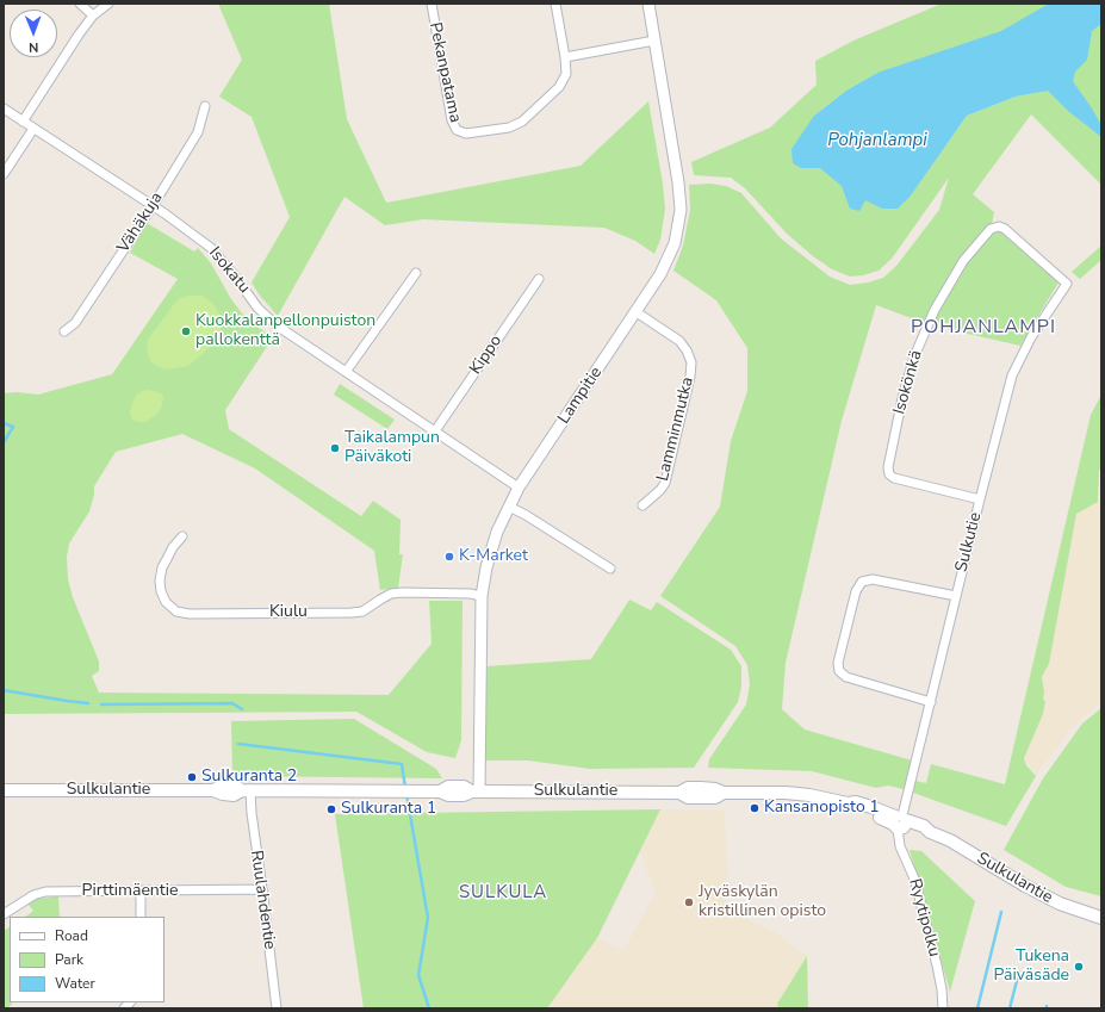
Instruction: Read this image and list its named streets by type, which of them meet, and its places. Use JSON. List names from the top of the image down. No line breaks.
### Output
{"streets":{"main road":["Sulkulantie"],"street":["Pekanpatama","Vähäkuja","Isokatu","Kippo","Isokönkä","Lampitie","Lamminmutka","Sulkutie","Kiulu","Pirttimäentie","Ruulahdentie","Ryytipolku"]},"crossings":[["Vähäkuja","Isokatu"],["Isokatu","Kippo"],["Isokatu","Lampitie"],["Isokönkä","Sulkutie"],["Lampitie","Lamminmutka"],["Lampitie","Kiulu"],["Lampitie","Sulkulantie"],["Sulkutie","Sulkulantie"],["Sulkutie","Ryytipolku"],["Sulkulantie","Ruulahdentie"],["Sulkulantie","Ryytipolku"],["Pirttimäentie","Ruulahdentie"]],"districts":["POHJANLAMPI","SULKULA"],"water":["Pohjanlampi"],"places":["Kuokkalanpellonpuiston pallokenttä","Taikalampun Päiväkoti","K-Market","Sulkuranta 2","Kansanopisto 1","Sulkuranta 1","Jyväskylän kristillinen opisto","Tukena Päiväsäde"],"legend":["Road","Park","Water"],"north":"bottom"}
